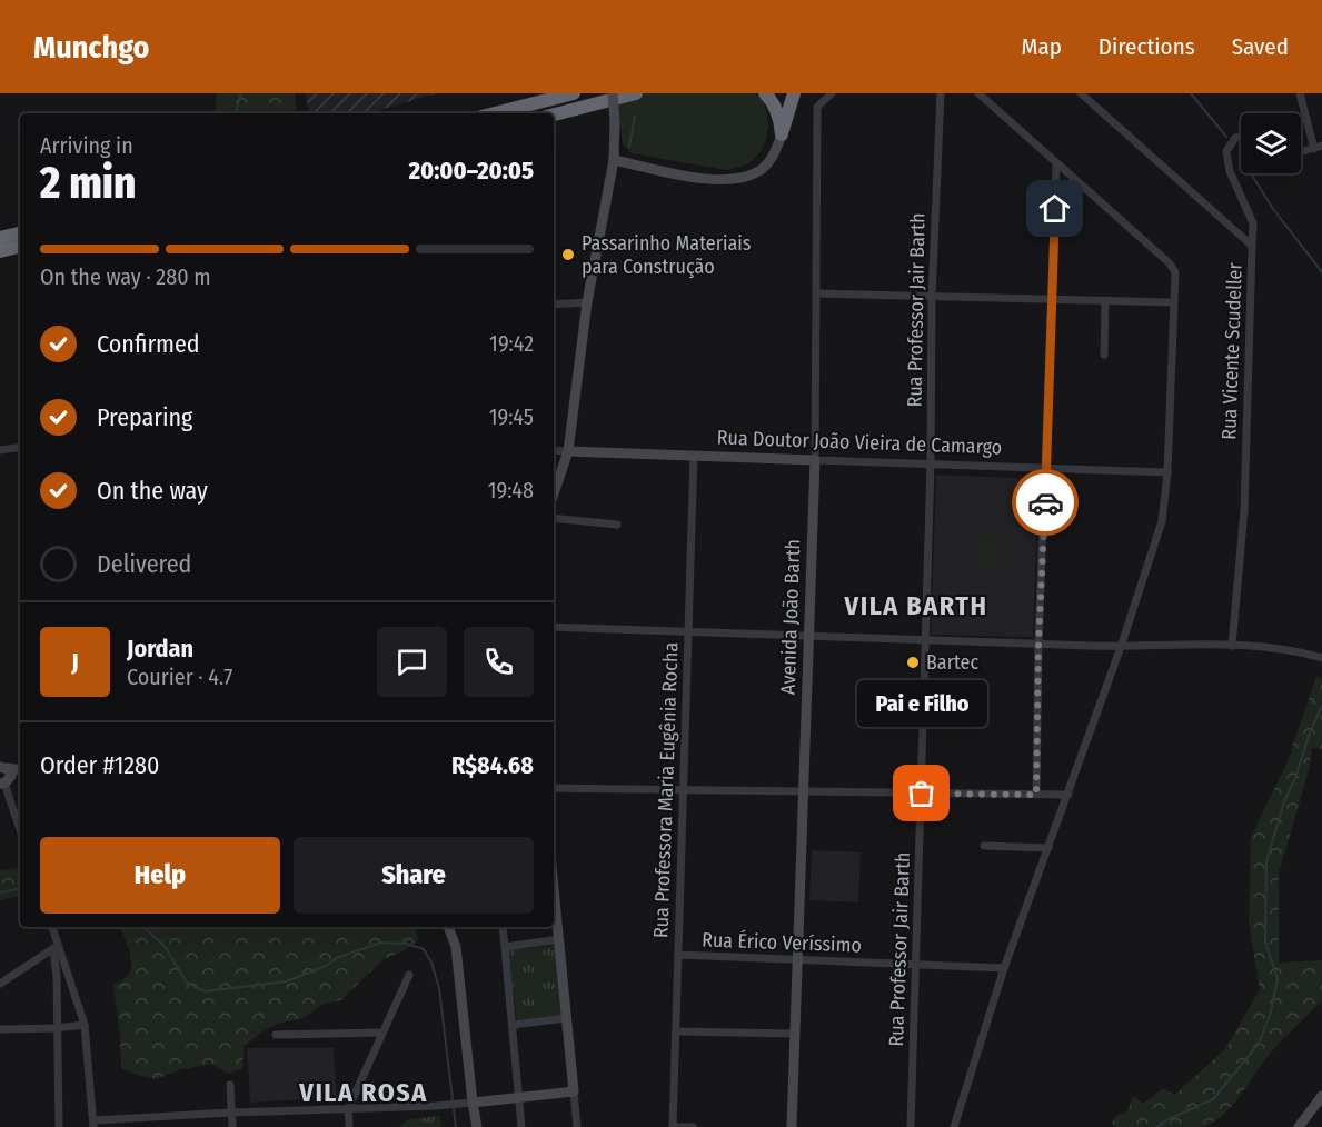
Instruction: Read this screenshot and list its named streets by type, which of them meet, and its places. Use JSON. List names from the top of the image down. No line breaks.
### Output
{"streets":{"main road":["Rua Doutor João Vieira de Camargo","Avenida João Barth"],"street":["Rua Professor Jair Barth","Rua Vicente Scudeller","Rua Professora Maria Eugênia Rocha","Rua Érico Veríssimo"]},"crossings":[["Rua Professor Jair Barth","Rua Doutor João Vieira de Camargo"],["Rua Professor Jair Barth","Rua Érico Veríssimo"],["Rua Doutor João Vieira de Camargo","Avenida João Barth"],["Rua Doutor João Vieira de Camargo","Rua Professora Maria Eugênia Rocha"],["Avenida João Barth","Rua Érico Veríssimo"],["Rua Professora Maria Eugênia Rocha","Rua Érico Veríssimo"]],"districts":["VILA BARTH","VILA ROSA"],"places":["Passarinho Materiais para Construção","Bartec","Pai e Filho"],"page":{"header":"Munchgo","nav":["Map","Directions","Saved"],"heading":["2 min","Arriving in","20:00–20:05"],"panel":["Jordan","Courier · 4.7","Order #1280","R$84.68"],"bar":"On the way · 280 m","list":[["Confirmed","19:42"],["Preparing","19:45"],["On the way","19:48"],"Delivered"],"round":"J","bubble":"Pai e Filho","buttons":["Help","Share"]}}
